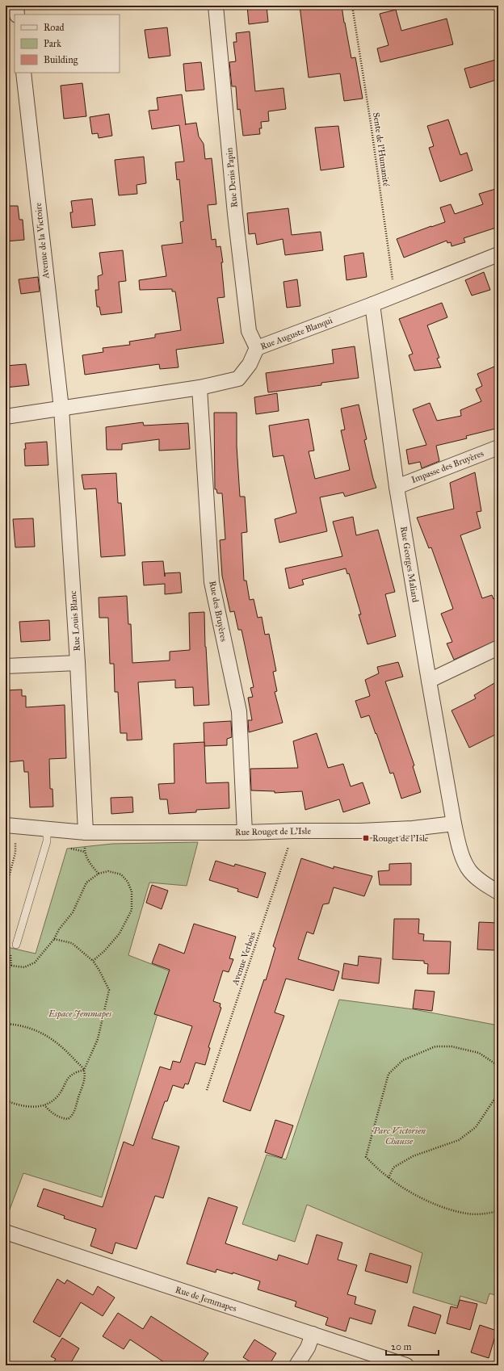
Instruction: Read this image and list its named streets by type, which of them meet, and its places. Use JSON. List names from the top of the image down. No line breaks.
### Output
{"streets":{"street":["Rue Denis Papin","Avenue de la Victoire","Rue Auguste Blanqui","Impasse des Bruyères","Rue Georges Maliard","Rue des Bruyères","Rue Louis Blanc","Rue Rouget de L'Isle","Rue de Jemmapes"],"path":["Sente de l’Humanité","Avenue Verbois"]},"crossings":[["Sente de l’Humanité","Rue Auguste Blanqui"],["Rue Denis Papin","Rue Auguste Blanqui"],["Avenue de la Victoire","Rue Auguste Blanqui"],["Avenue de la Victoire","Rue Louis Blanc"],["Rue Auguste Blanqui","Rue Georges Maliard"],["Rue Auguste Blanqui","Rue des Bruyères"],["Rue Auguste Blanqui","Rue Louis Blanc"],["Impasse des Bruyères","Rue Georges Maliard"],["Rue Georges Maliard","Rue Rouget de L'Isle"],["Rue des Bruyères","Rue Rouget de L'Isle"],["Rue Louis Blanc","Rue Rouget de L'Isle"],["Rue Rouget de L'Isle","Avenue Verbois"]],"parks":["Espace Jemmapes","Parc Victorien Chausse"],"places":{"transit":["Rouget de l'Isle"]},"legend":["Road","Park","Building"],"scale_bar":"20 m"}
